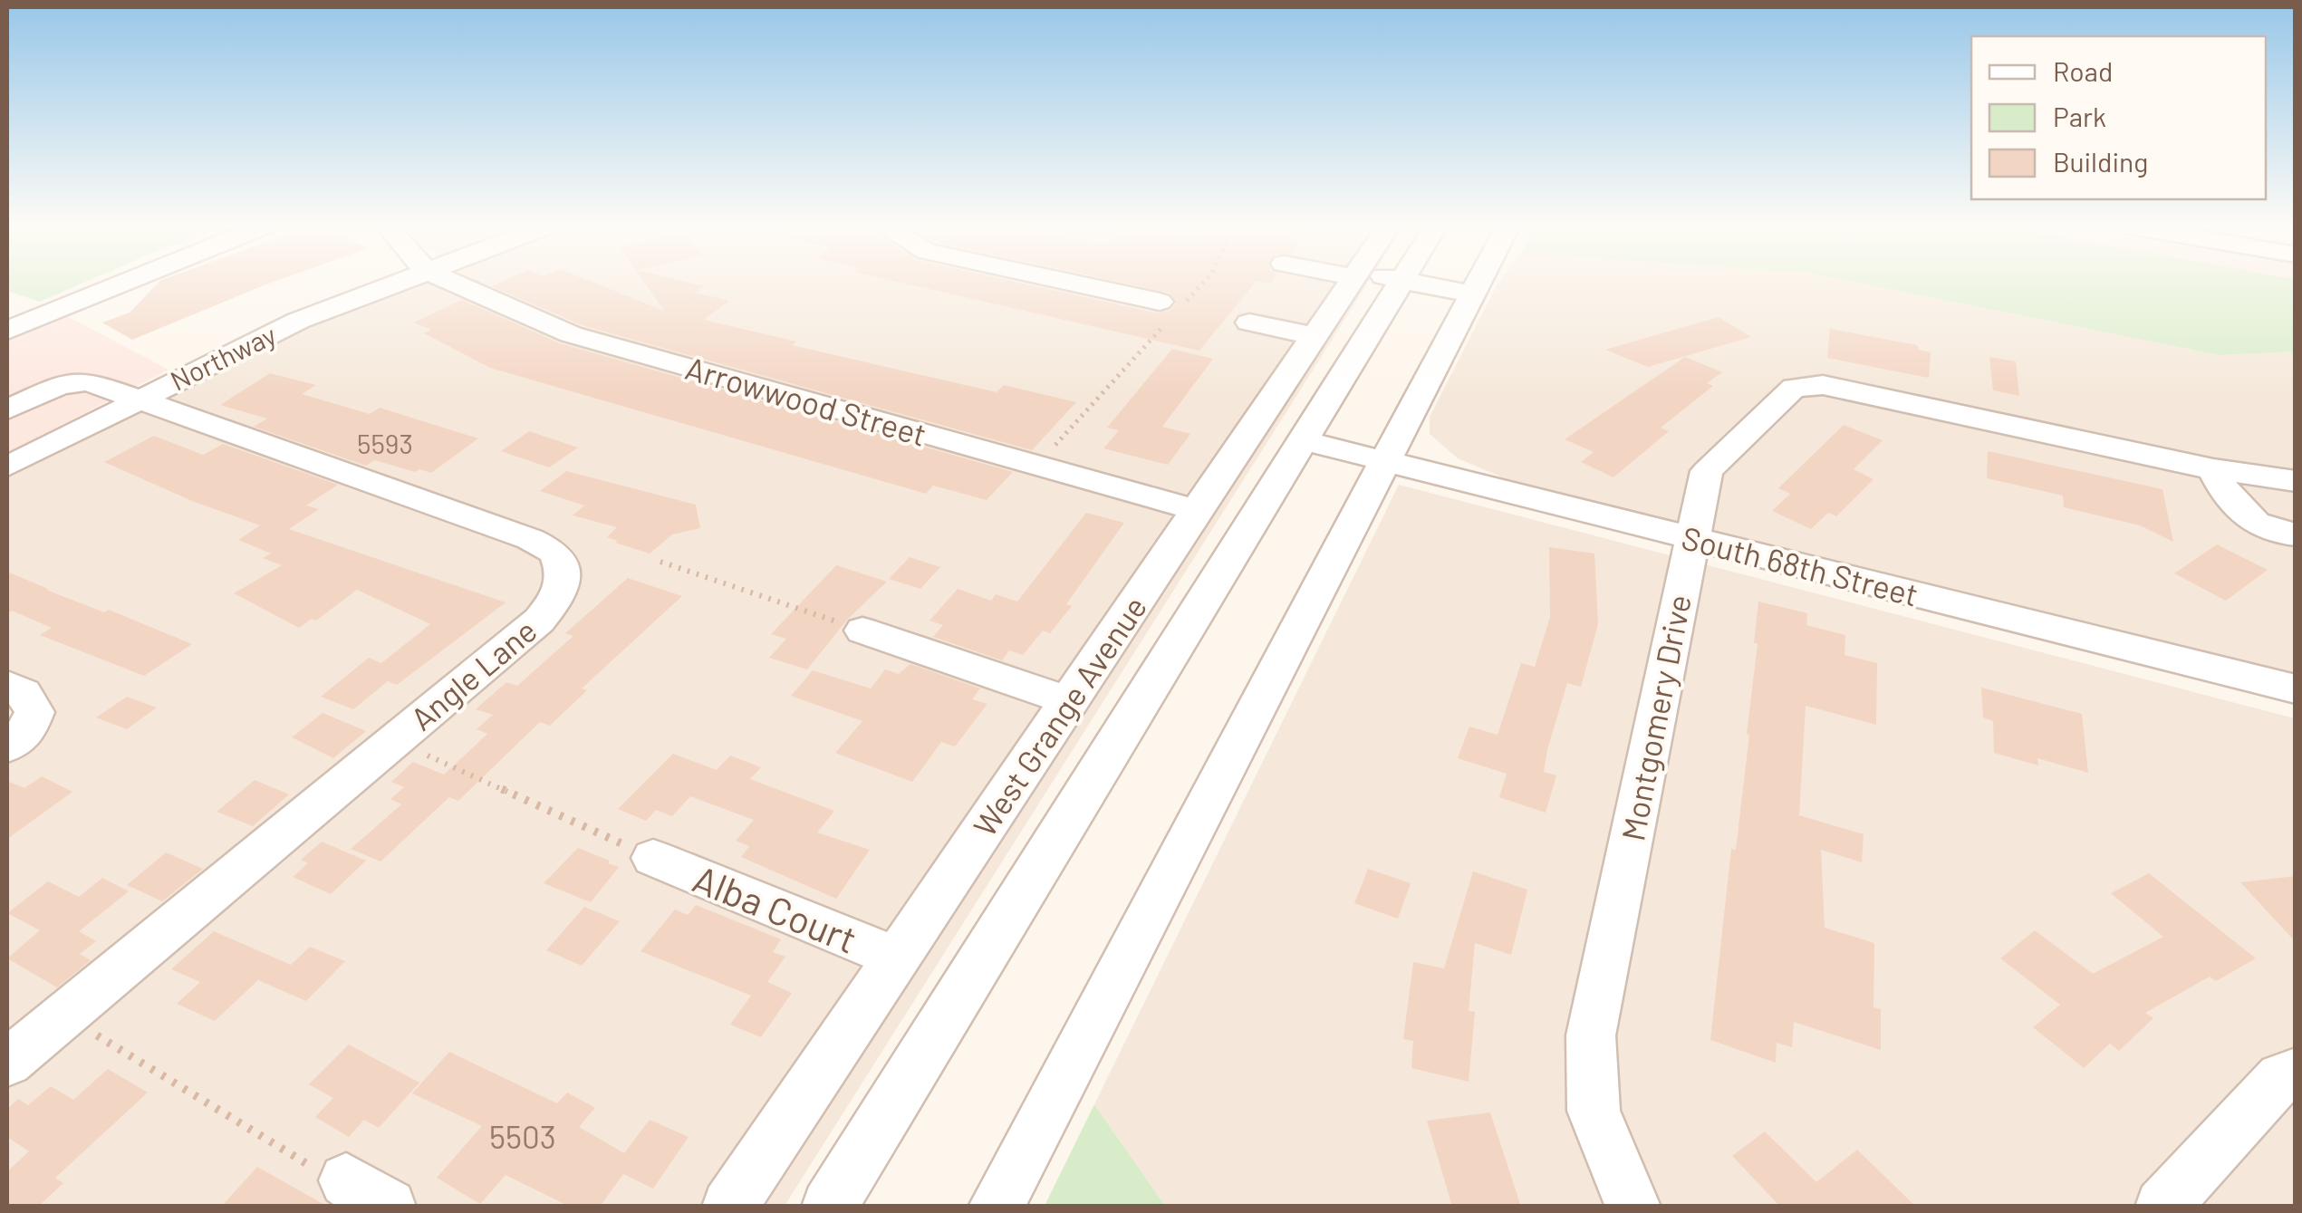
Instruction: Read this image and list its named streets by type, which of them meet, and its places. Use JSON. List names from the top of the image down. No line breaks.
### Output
{"streets":{"street":["Northway","Arrowwood Street","South 68th Street","Angle Lane","West Grange Avenue","Montgomery Drive","Alba Court"]},"crossings":[["Northway","Angle Lane"],["Arrowwood Street","West Grange Avenue"],["South 68th Street","West Grange Avenue"],["South 68th Street","Montgomery Drive"],["West Grange Avenue","Alba Court"]],"house_numbers":["5593","5503"],"legend":["Road","Park","Building"]}
